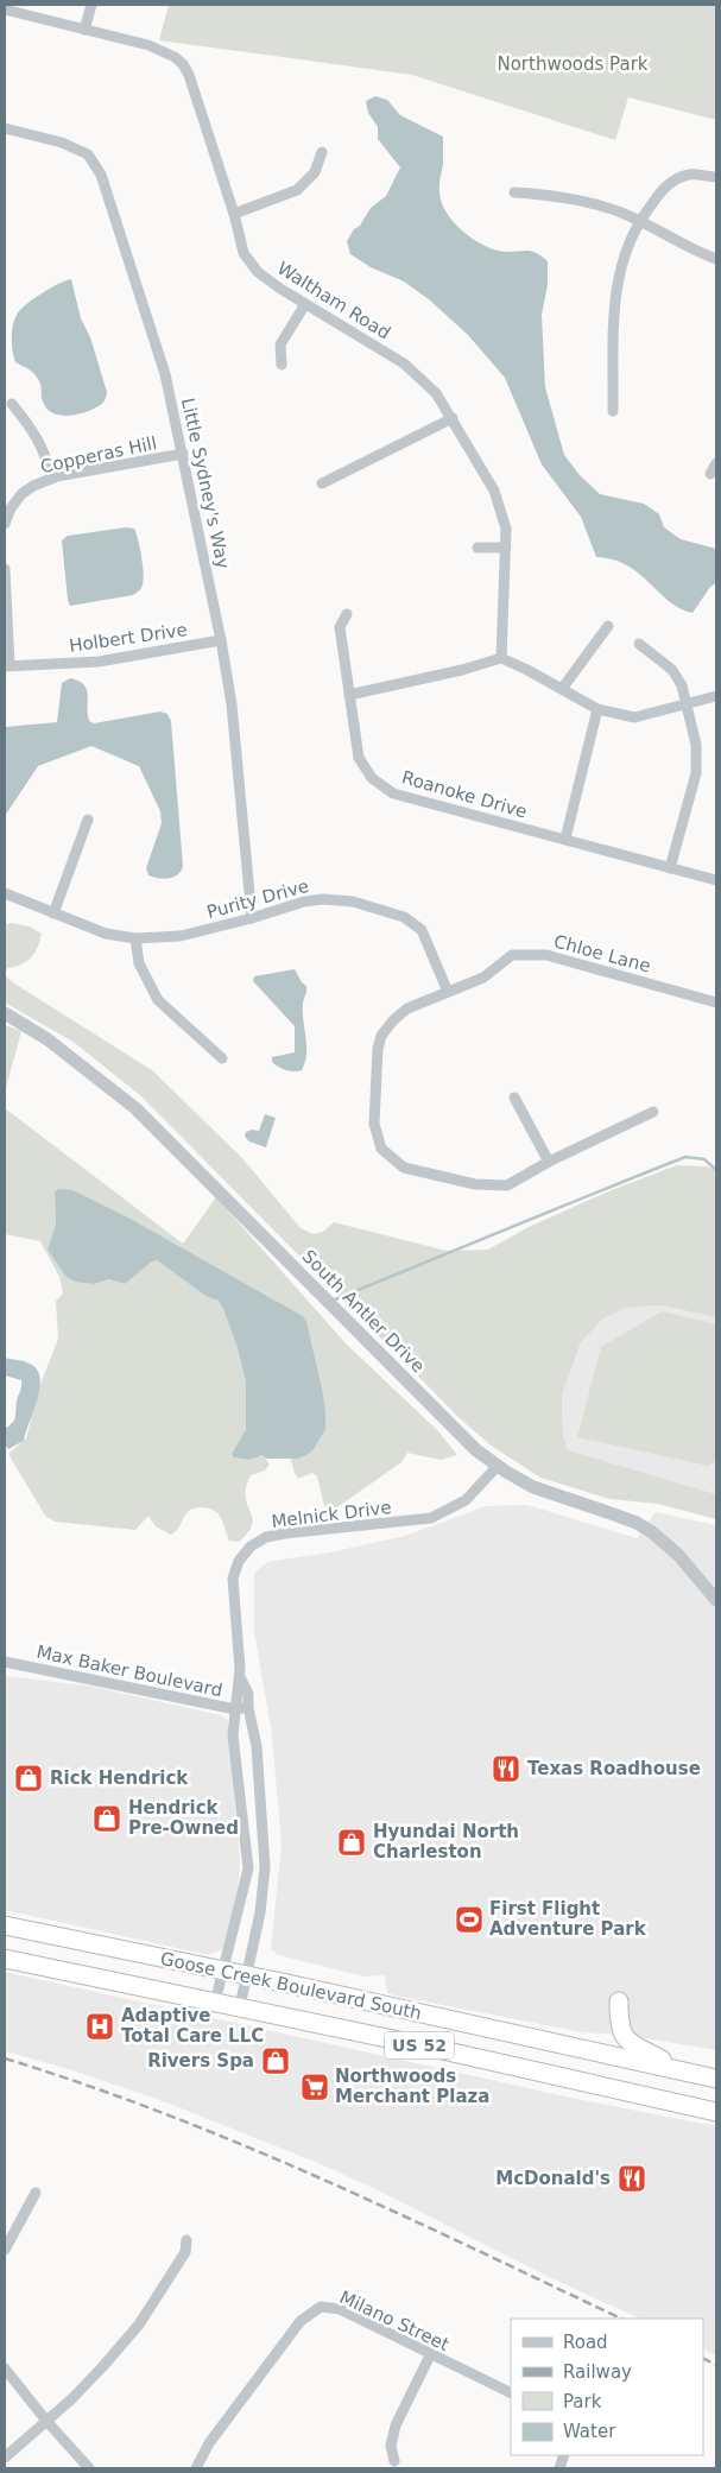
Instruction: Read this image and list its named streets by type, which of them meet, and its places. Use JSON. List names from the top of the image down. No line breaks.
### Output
{"streets":{"highway":["Goose Creek Boulevard South","US 52"],"street":["Waltham Road","Copperas Hill","Little Sydney's Way","Holbert Drive","Roanoke Drive","Purity Drive","Chloe Lane","South Antler Drive","Melnick Drive","Max Baker Boulevard","Milano Street"]},"crossings":[["Copperas Hill","Little Sydney's Way"],["Little Sydney's Way","Holbert Drive"],["Little Sydney's Way","Purity Drive"],["Purity Drive","Chloe Lane"],["South Antler Drive","Melnick Drive"],["Melnick Drive","Max Baker Boulevard"],["Melnick Drive","Goose Creek Boulevard South"],["Melnick Drive","US 52"]],"parks":["Northwoods Park"],"places":{"restaurant":["Texas Roadhouse","McDonald's"],"shop":["Rick Hendrick","Hendrick Pre-Owned","Hyundai North Charleston","Rivers Spa"],"sports":["First Flight Adventure Park"],"hospital":["Adaptive Total Care LLC"],"supermarket":["Northwoods Merchant Plaza"]},"legend":["Road","Railway","Park","Water"]}
